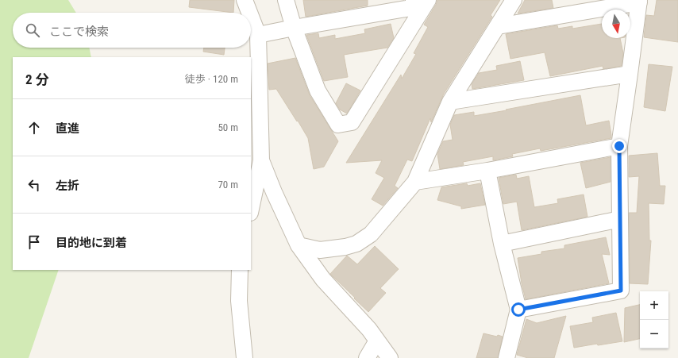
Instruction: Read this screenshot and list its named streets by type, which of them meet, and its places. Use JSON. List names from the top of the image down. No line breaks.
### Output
{"north":"bottom","page":{"search":"ここで検索","heading":["2 分","徒歩 · 120 m"],"list":[["直進","50 m"],["左折","70 m"],"目的地に到着"],"map_buttons":["+","−"]}}
